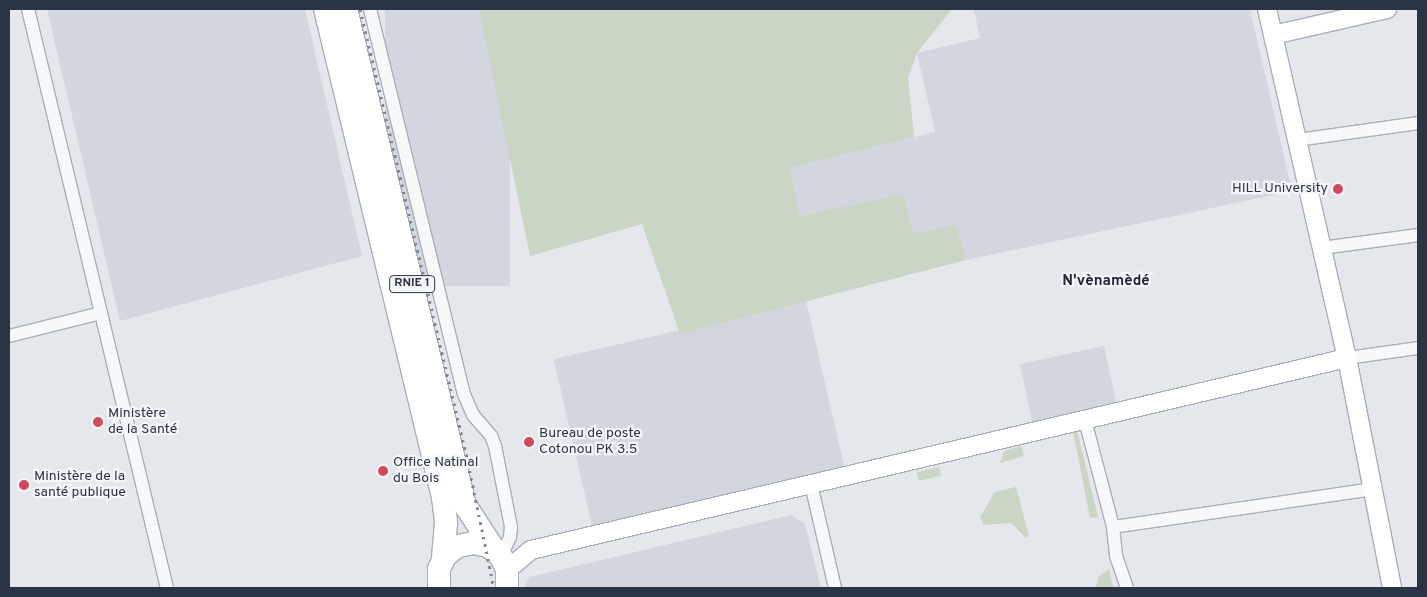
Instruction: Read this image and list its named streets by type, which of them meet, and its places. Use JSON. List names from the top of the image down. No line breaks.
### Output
{"streets":{"highway":["RNIE 1"]},"districts":["N'vènamèdé"],"places":["HILL University","Ministère de la Santé","Bureau de poste Cotonou PK 3.5","Office Natinal du Bois","Ministère de la santé publique"]}
